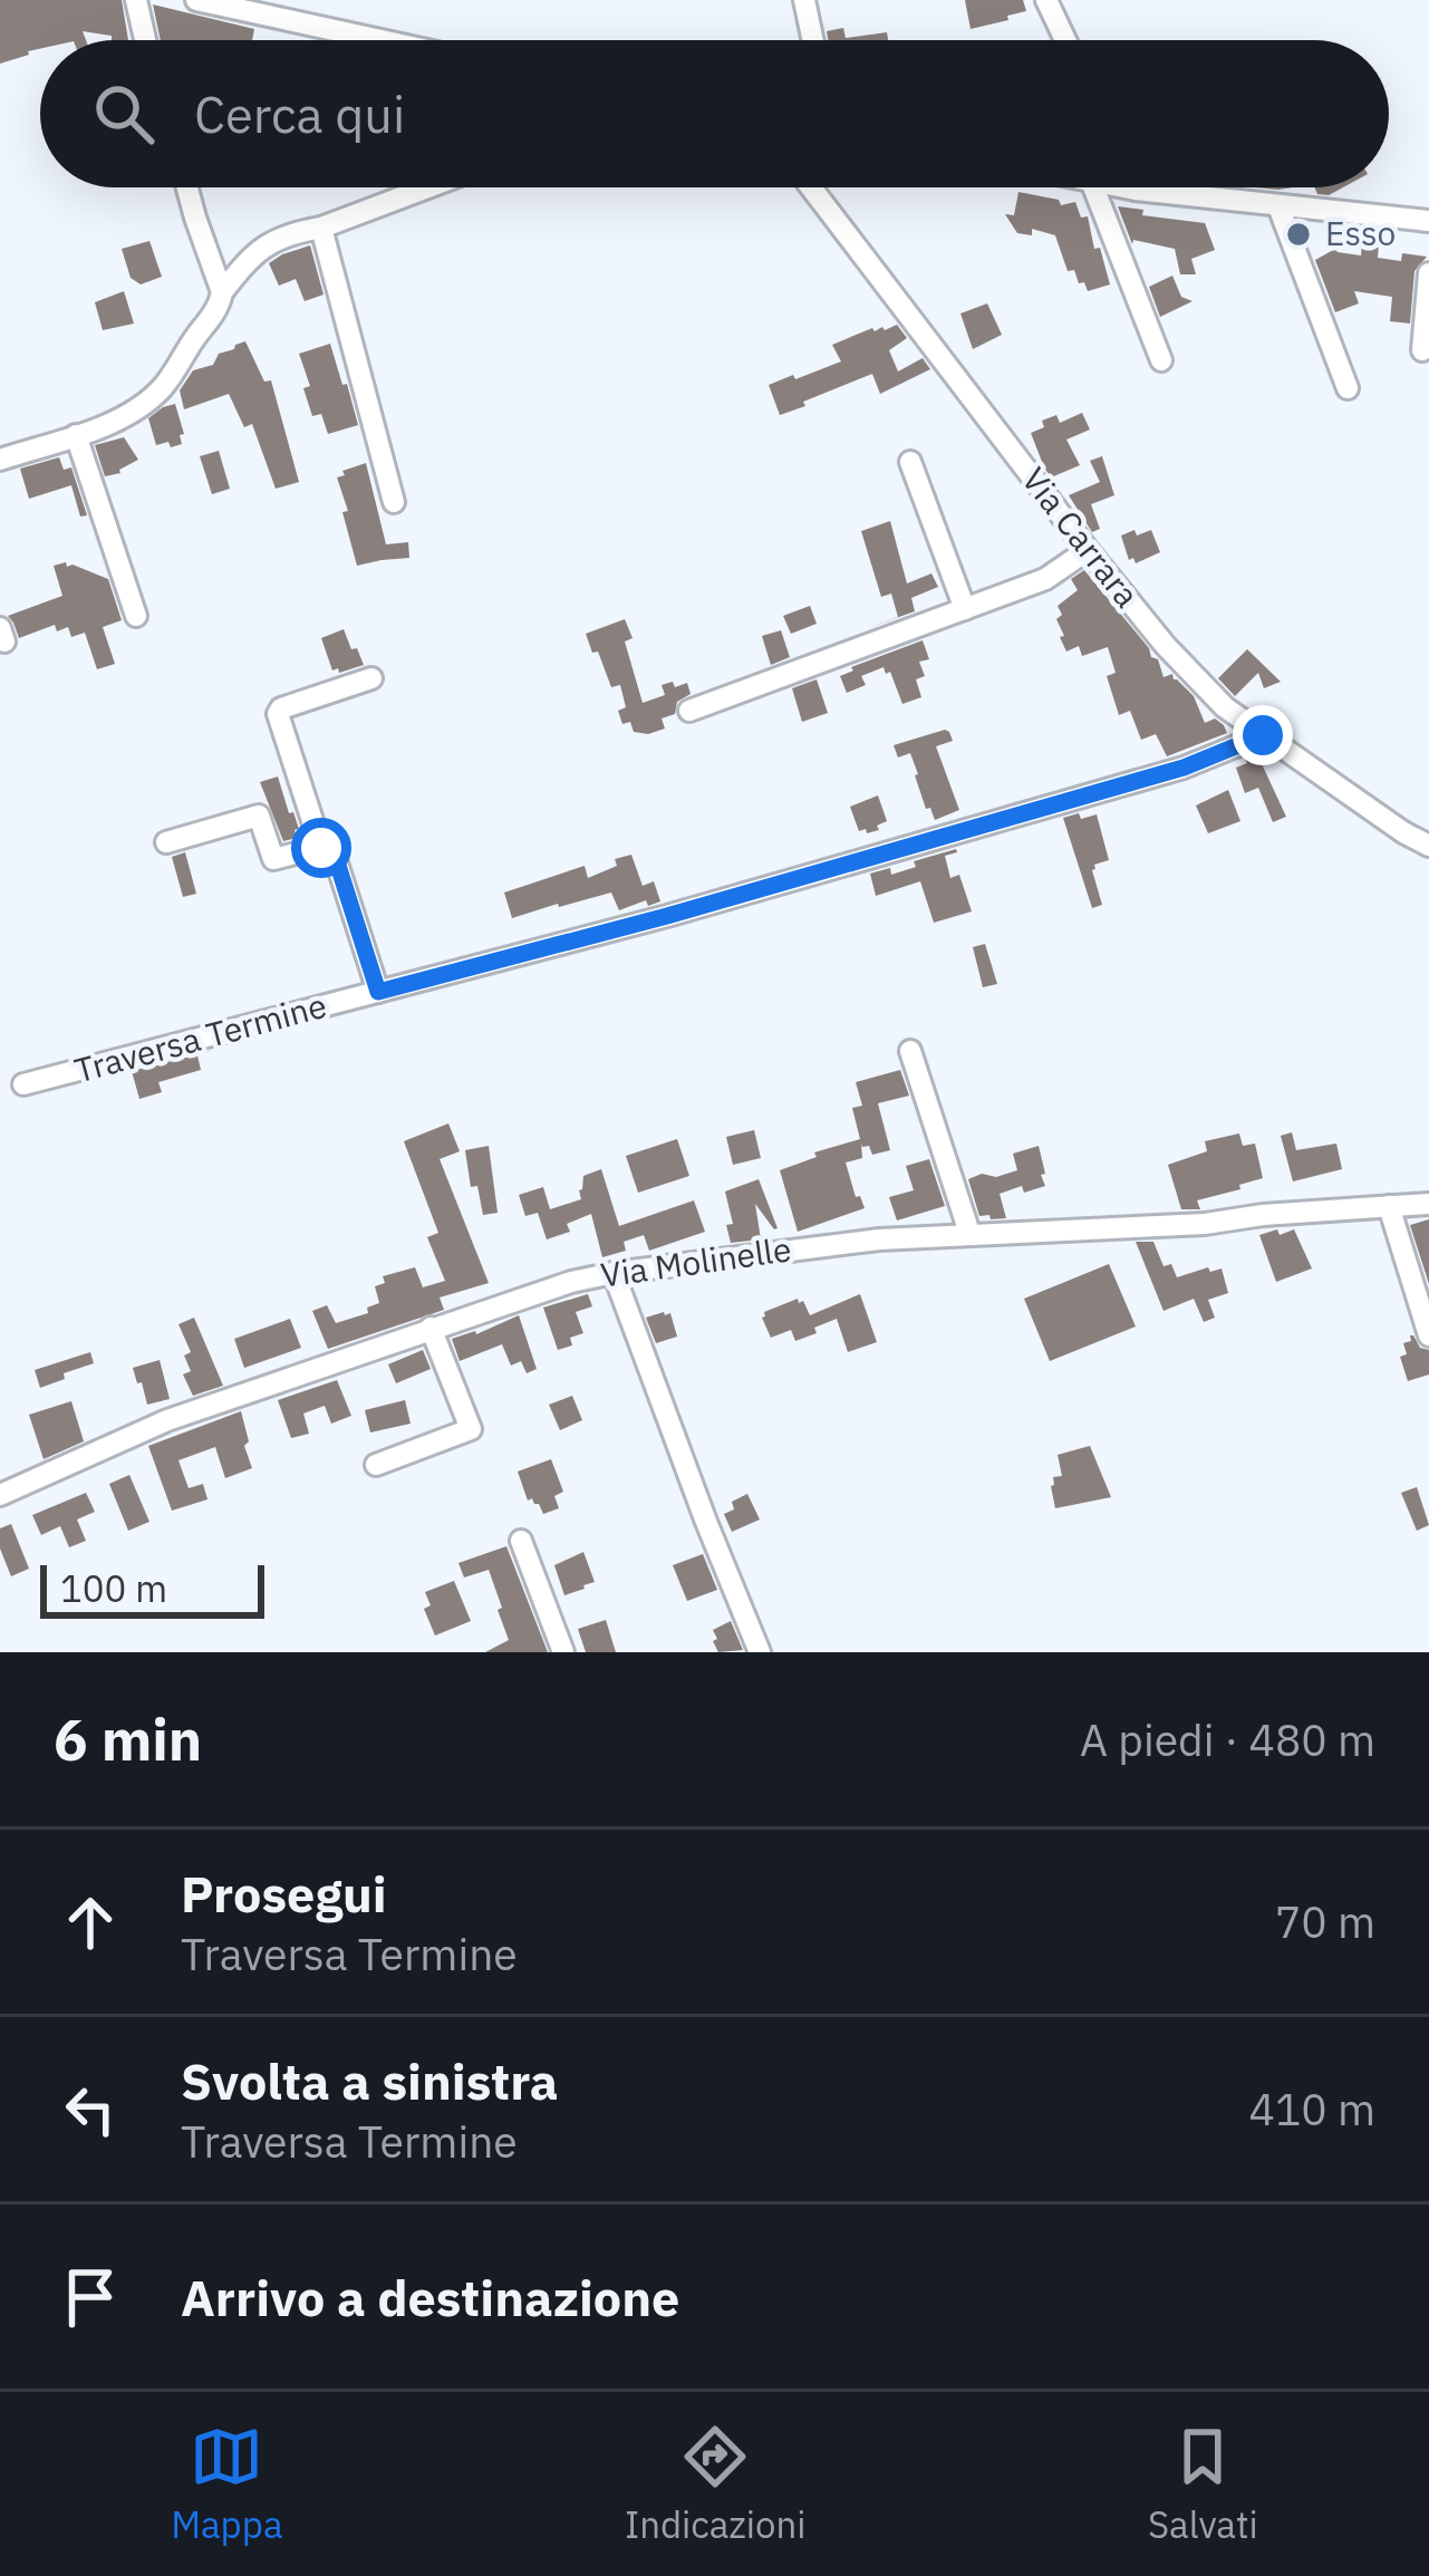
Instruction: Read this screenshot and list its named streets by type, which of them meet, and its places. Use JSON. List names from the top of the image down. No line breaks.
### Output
{"streets":{"street":["Via Carrara","Traversa Termine","Via Molinelle"]},"crossings":[["Via Carrara","Traversa Termine"]],"places":["Esso"],"scale_bar":"100 m","page":{"search":"Cerca qui","scale":"100 m","heading":["6 min","A piedi · 480 m"],"list":[["Prosegui","Traversa Termine","70 m"],["Svolta a sinistra","Traversa Termine","410 m"],"Arrivo a destinazione"],"nav":["Mappa","Indicazioni","Salvati"]}}
